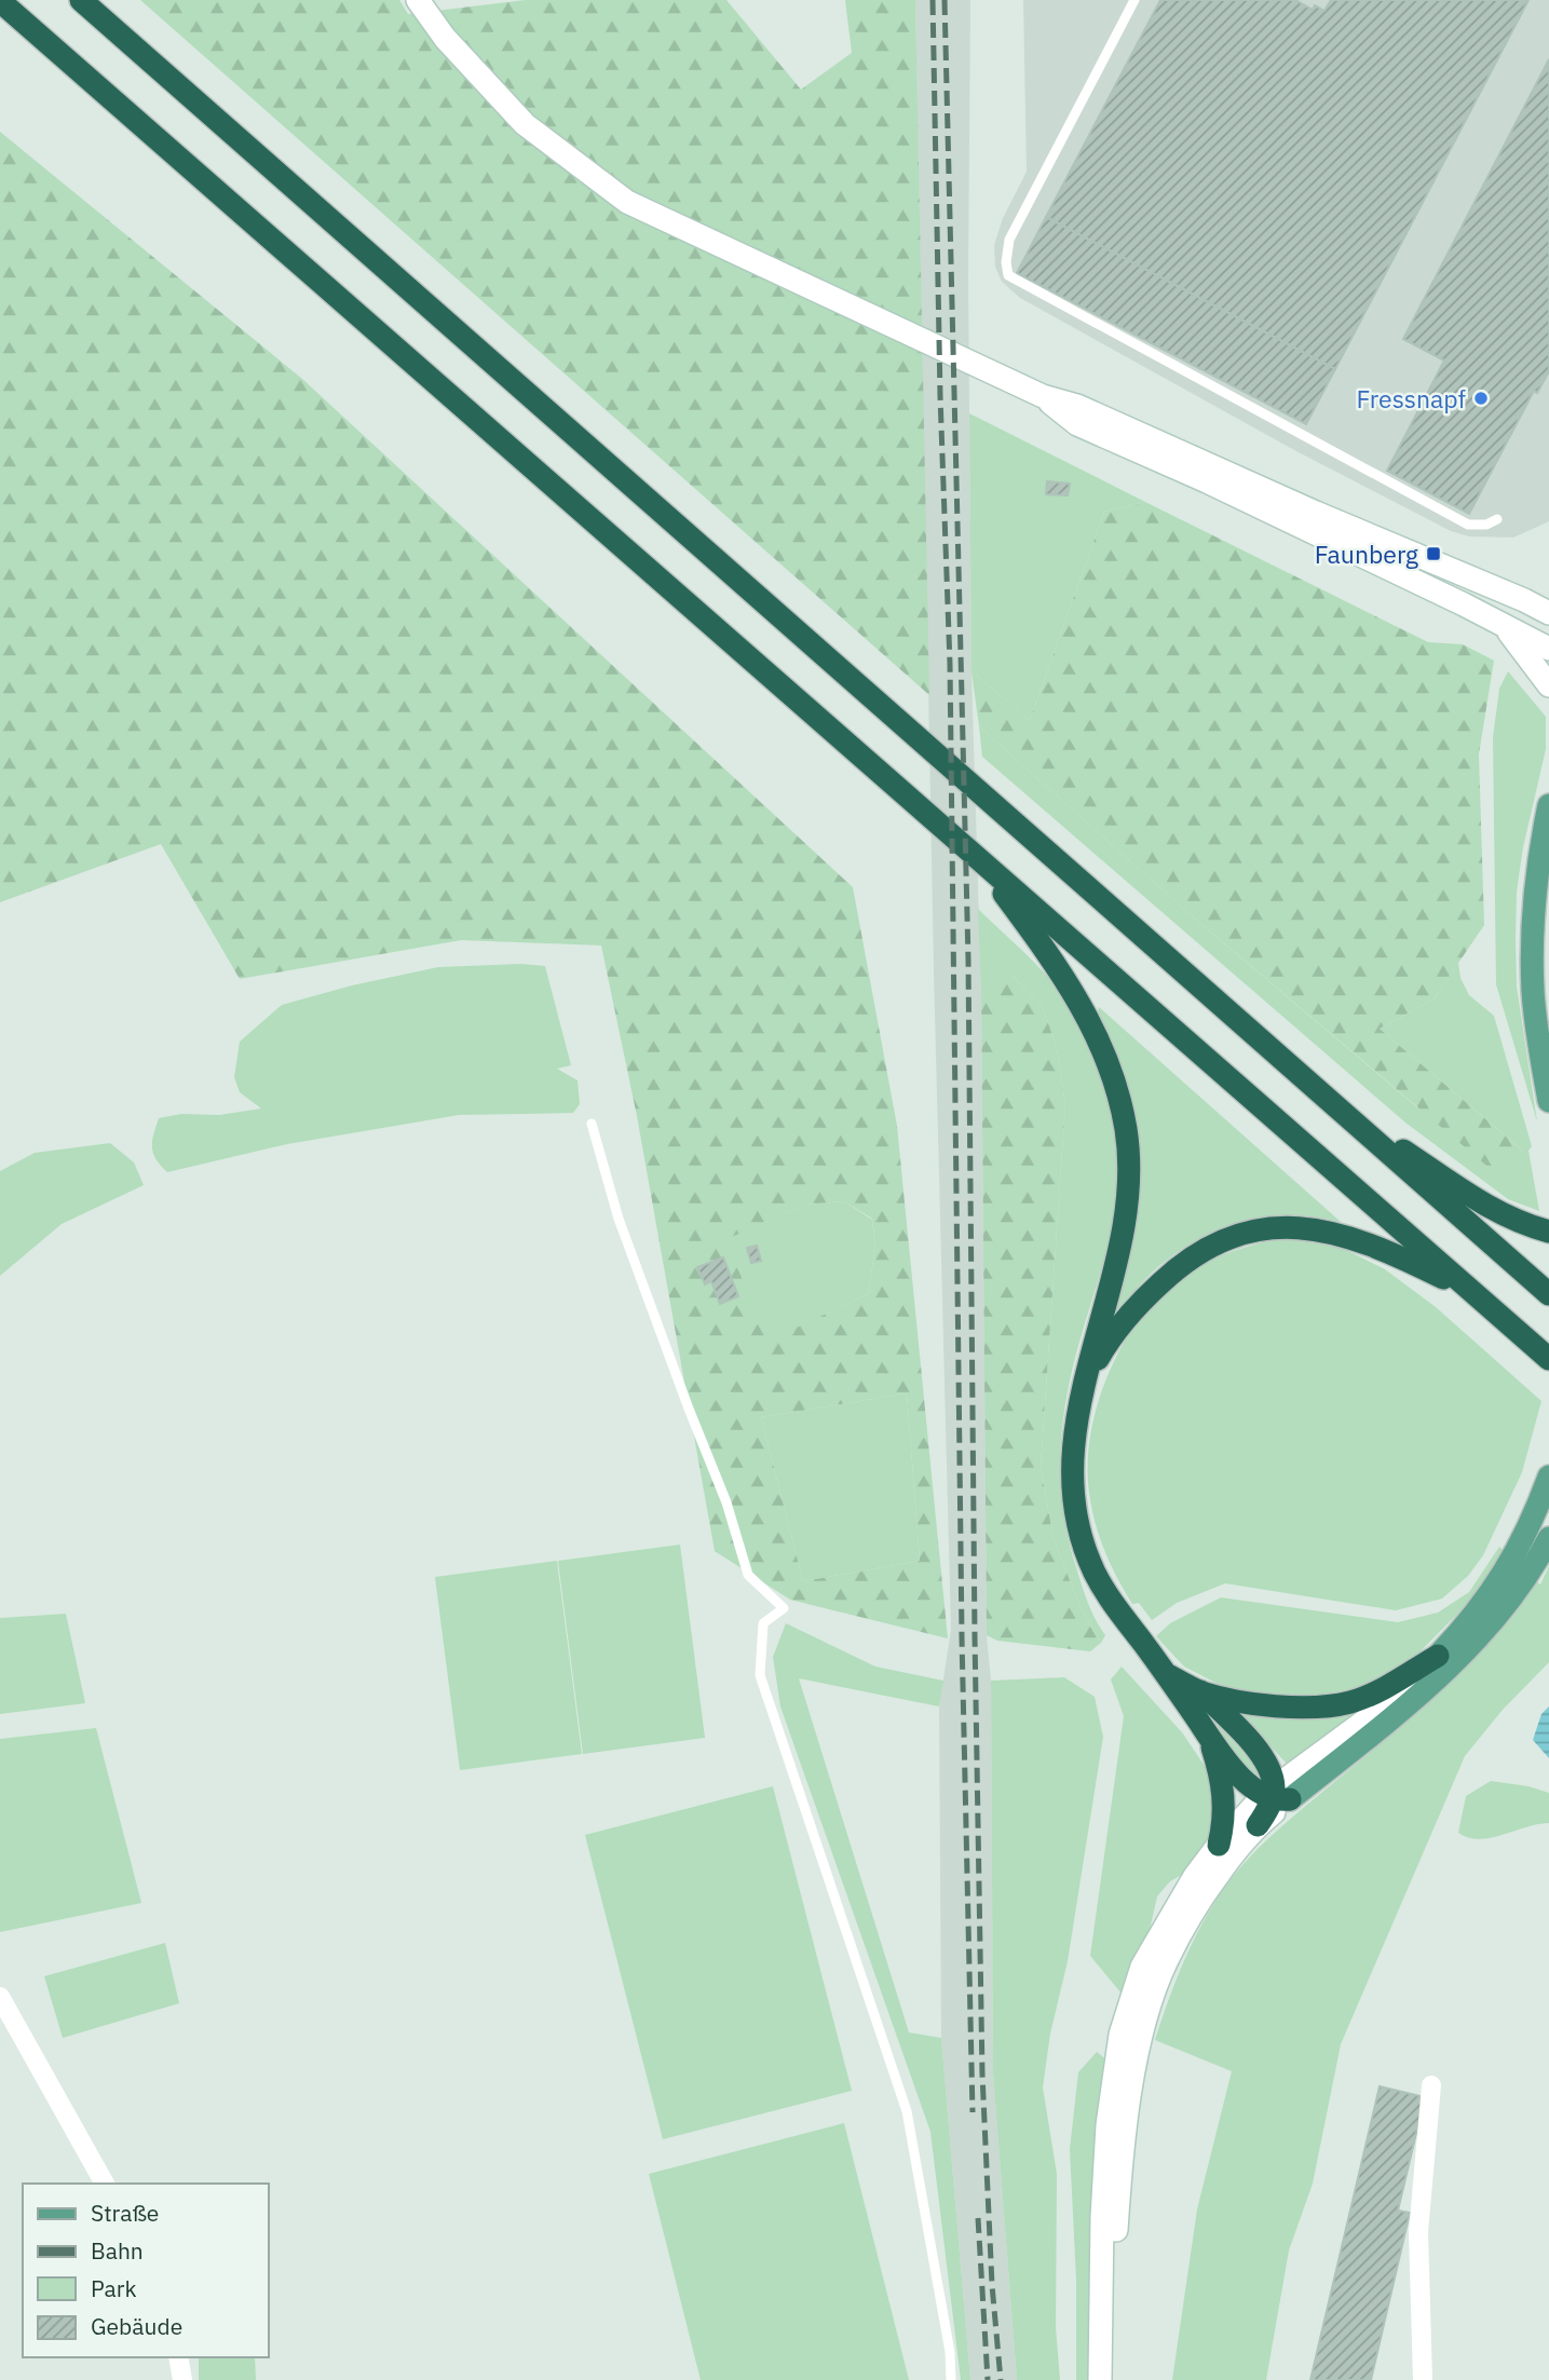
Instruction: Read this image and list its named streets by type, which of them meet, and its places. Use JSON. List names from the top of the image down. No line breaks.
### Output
{"places":{"other":["Fressnapf"],"transit":["Faunberg"]},"legend":["Straße","Bahn","Park","Gebäude"]}
